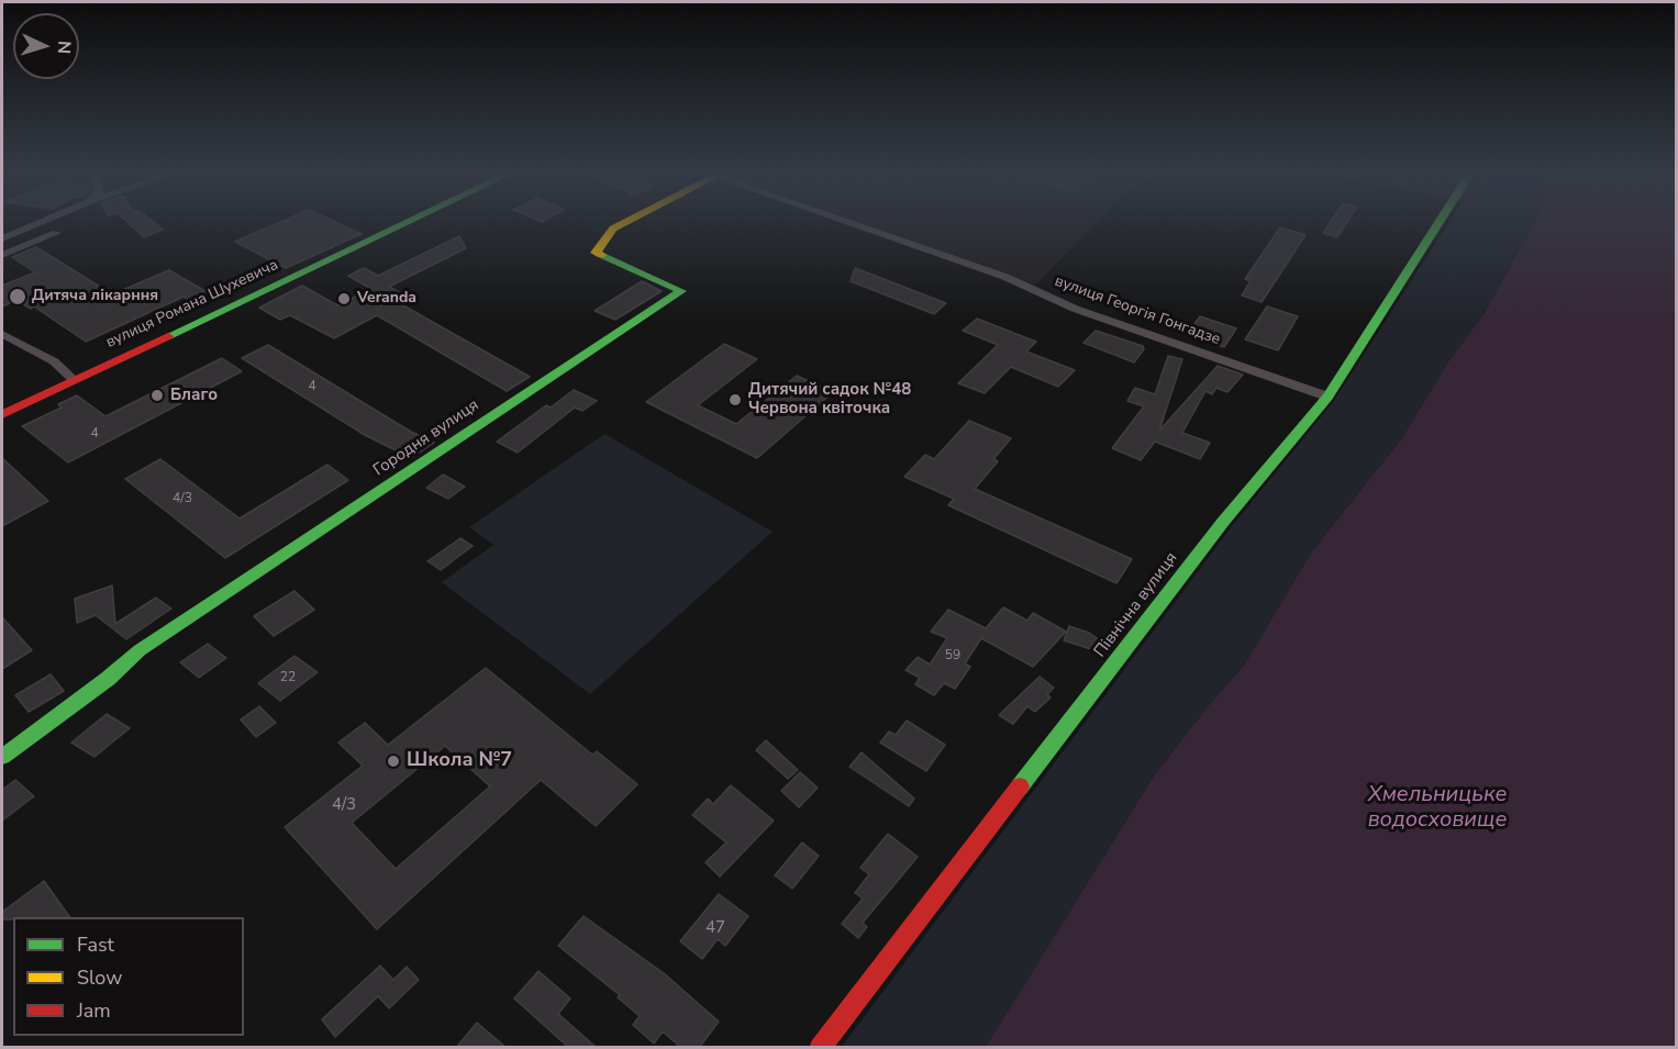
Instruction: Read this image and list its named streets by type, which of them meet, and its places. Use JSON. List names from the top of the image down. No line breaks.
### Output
{"streets":{"street":["вулиця Романа Шухевича","вулиця Георгія Гонгадзе","Городня вулиця","Північна вулиця"]},"crossings":[["вулиця Георгія Гонгадзе","Північна вулиця"]],"water":["Хмельницьке водосховище"],"places":["Дитяча лікарння","Veranda","Благо","Дитячий садок №48 Червона квіточка","Школа №7"],"house_numbers":["4","4","4/3","59","22","4/3","47"],"legend":["Fast","Slow","Jam"],"north":"right"}
